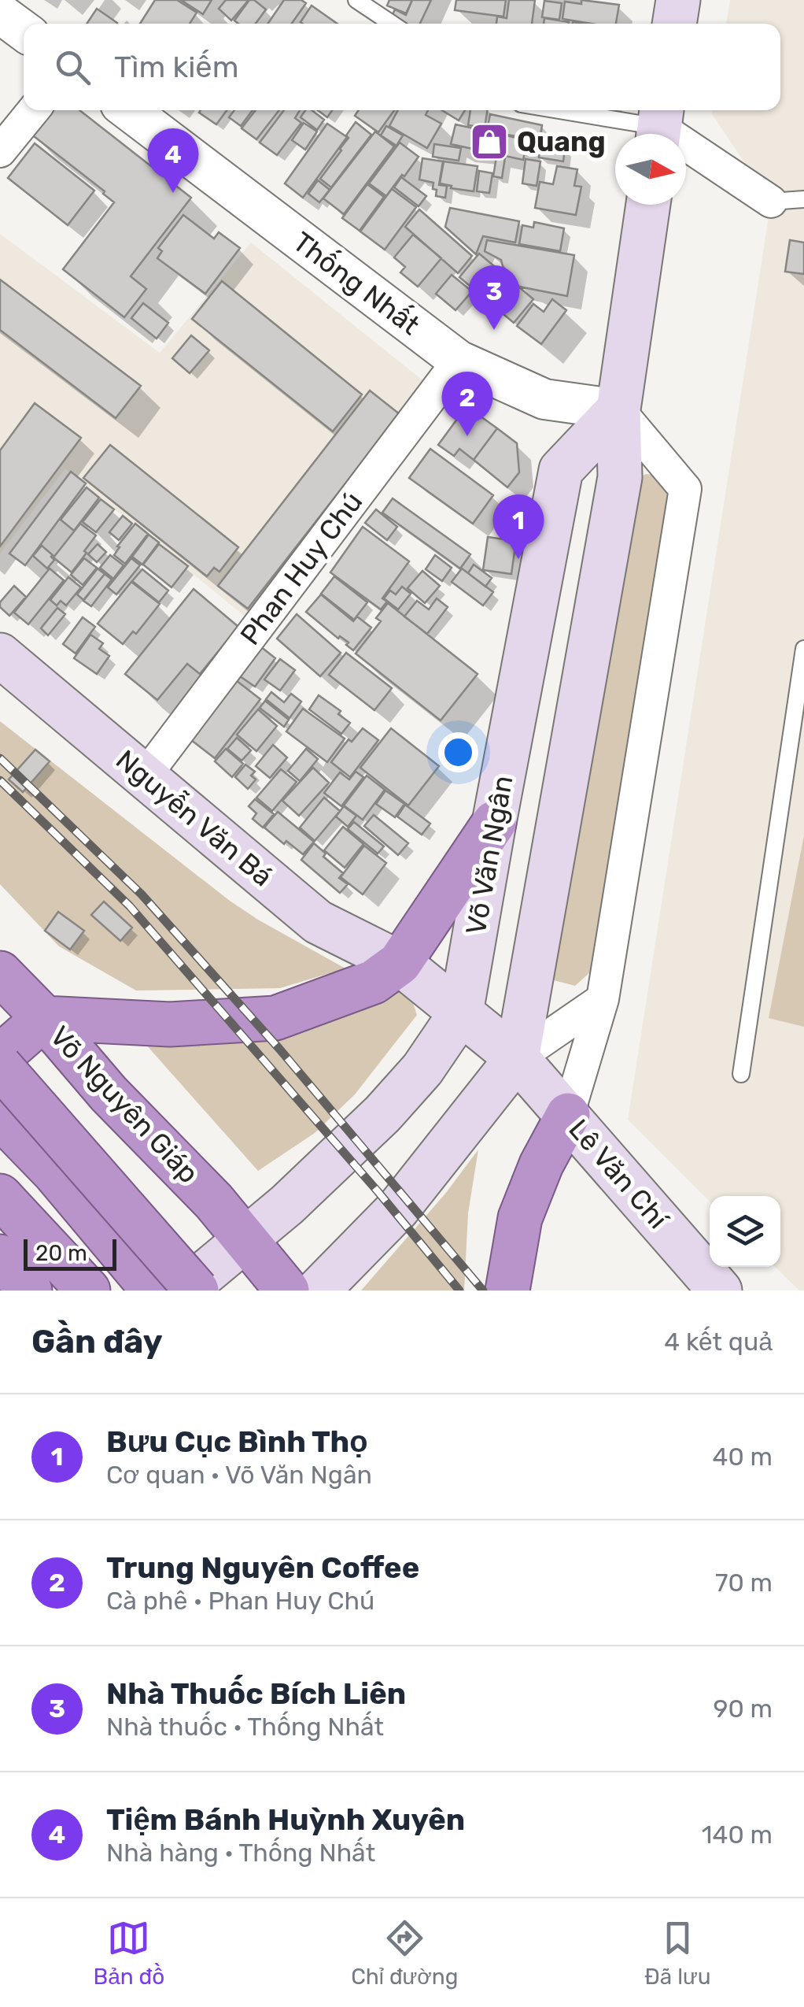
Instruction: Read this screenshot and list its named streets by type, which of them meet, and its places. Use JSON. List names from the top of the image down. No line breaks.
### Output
{"streets":{"highway":["Võ Nguyên Giáp"],"main road":["Nguyễn Văn Bá","Võ Văn Ngân","Lê Văn Chí"],"street":["Thống Nhất","Phan Huy Chú"]},"crossings":[["Thống Nhất","Phan Huy Chú"],["Thống Nhất","Võ Văn Ngân"],["Phan Huy Chú","Nguyễn Văn Bá"],["Nguyễn Văn Bá","Võ Văn Ngân"],["Nguyễn Văn Bá","Lê Văn Chí"],["Võ Văn Ngân","Võ Nguyên Giáp"],["Võ Văn Ngân","Lê Văn Chí"]],"places":{"shop":["Quang"]},"scale_bar":"20 m","north":"right","page":{"search":"Tìm kiếm","pins":["4","3","2","1"],"scale":"20 m","heading":["Gần đây","4 kết quả"],"list":[{"mark":"1","name":"Bưu Cục Bình Thọ","note":"Cơ quan · Võ Văn Ngân","value":"40 m"},{"mark":"2","name":"Trung Nguyên Coffee","note":"Cà phê · Phan Huy Chú","value":"70 m"},{"mark":"3","name":"Nhà Thuốc Bích Liên","note":"Nhà thuốc · Thống Nhất","value":"90 m"},{"mark":"4","name":"Tiệm Bánh Huỳnh Xuyên","note":"Nhà hàng · Thống Nhất","value":"140 m"}],"nav":["Bản đồ","Chỉ đường","Đã lưu"]}}
